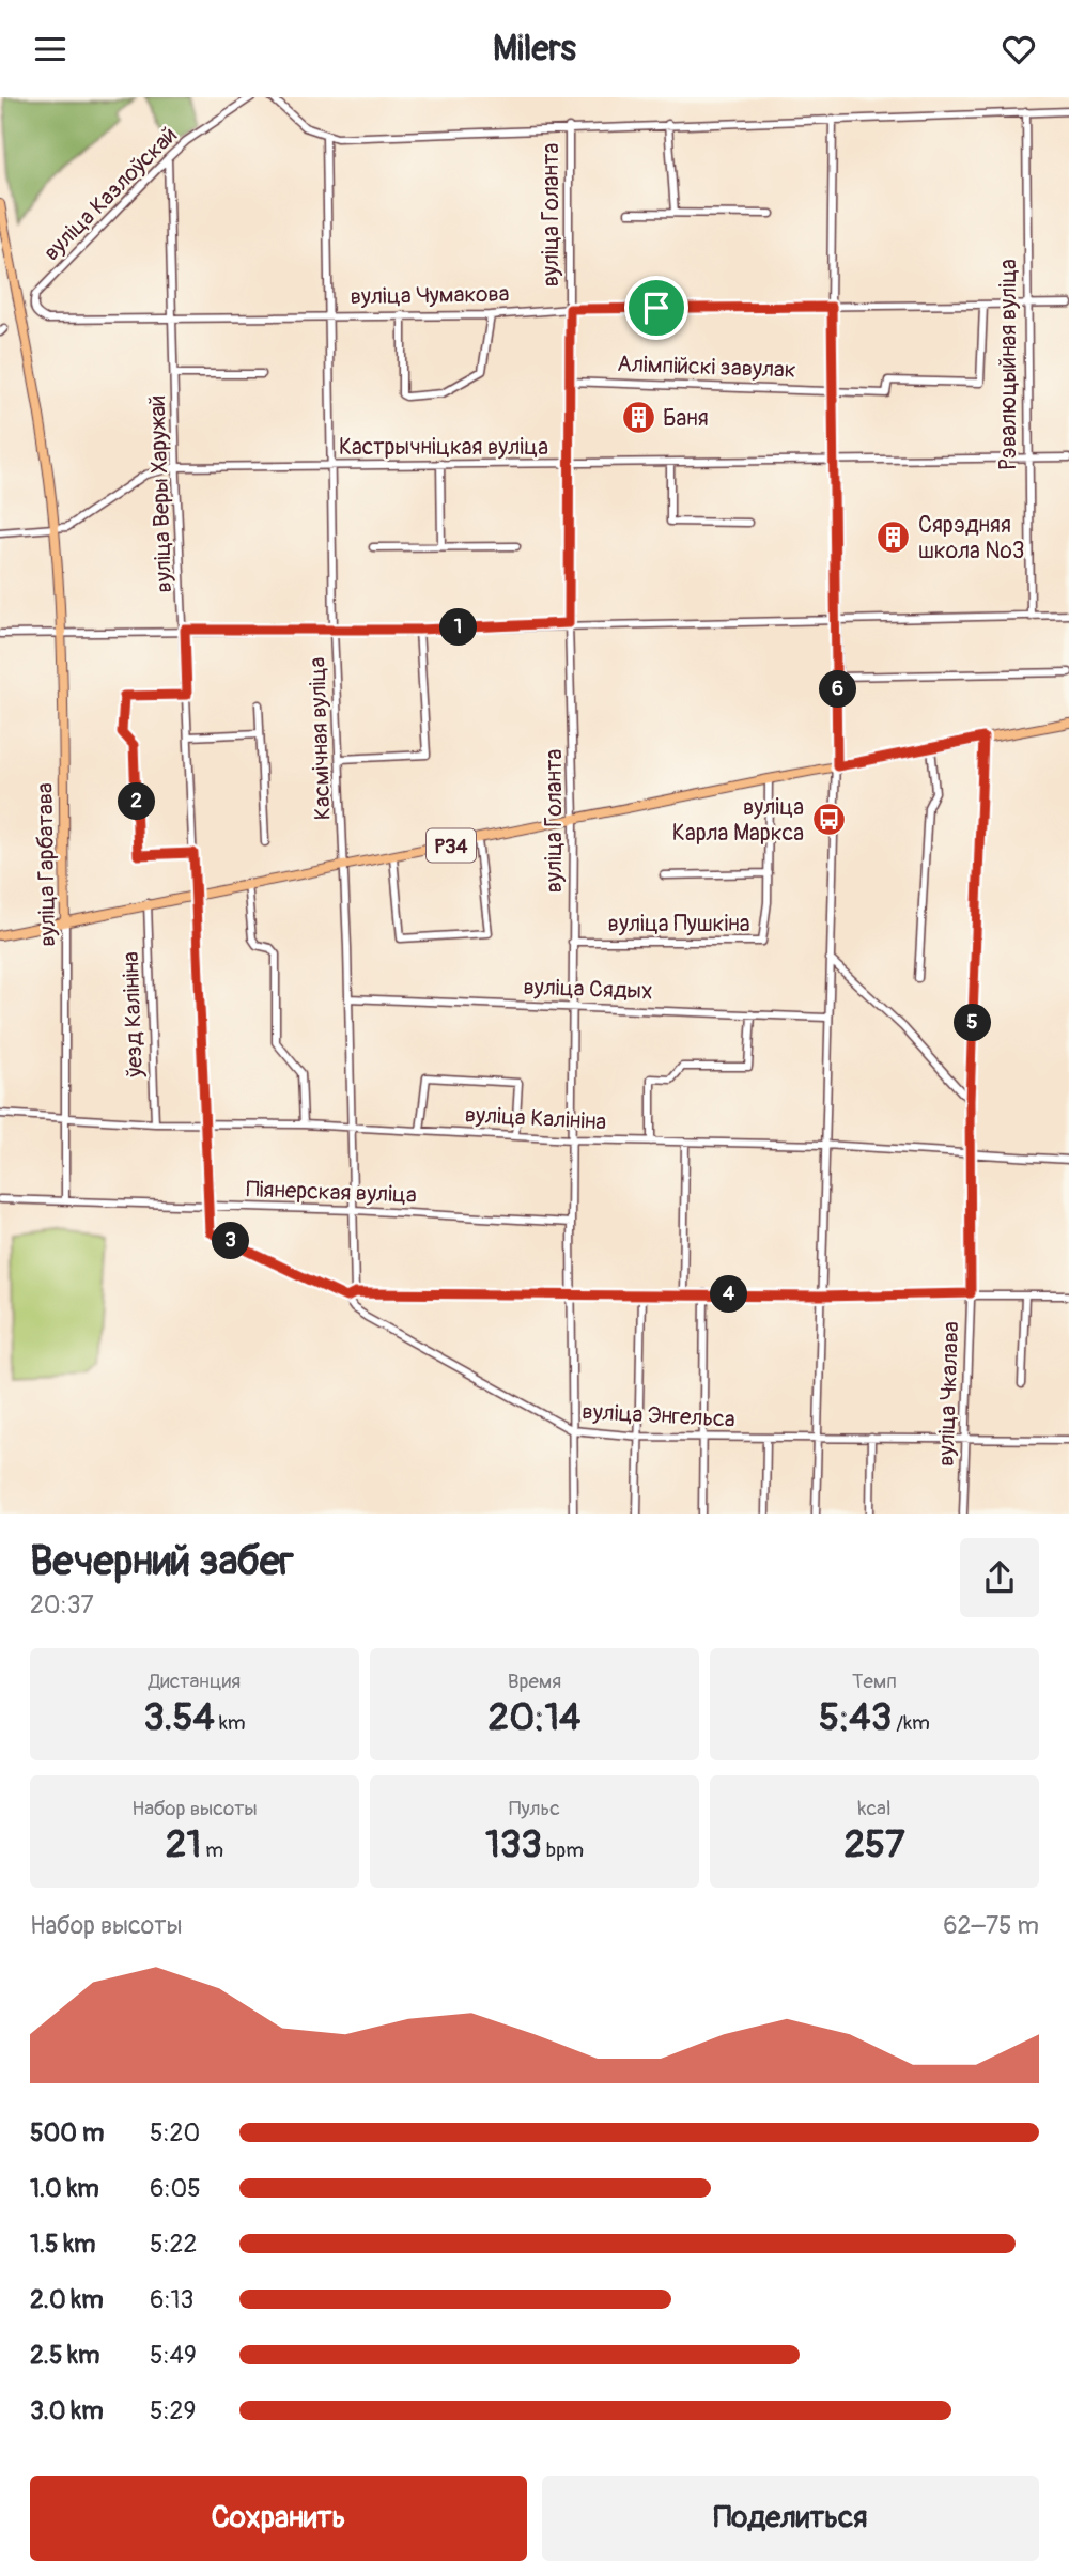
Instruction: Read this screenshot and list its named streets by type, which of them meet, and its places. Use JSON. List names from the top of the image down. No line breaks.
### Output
{"streets":{"main road":["Р34","вуліца Гарбатава"],"street":["вуліца Казлоўскай","вуліца Голанта","вуліца Чумакова","Рэвалюцыйная вуліца","Алімпійскі завулак","Кастрычніцкая вуліца","вуліца Веры Харужай","Касмічная вуліца","вуліца Пушкіна","вуліца Сядых","ўезд Калініна","вуліца Калініна","Піянерская вуліца","вуліца Чкалава","вуліца Энгельса"]},"crossings":[["вуліца Казлоўскай","вуліца Чумакова"],["вуліца Казлоўскай","вуліца Веры Харужай"],["вуліца Голанта","вуліца Чумакова"],["вуліца Голанта","Алімпійскі завулак"],["вуліца Голанта","Кастрычніцкая вуліца"],["вуліца Голанта","Р34"],["вуліца Голанта","вуліца Пушкіна"],["вуліца Голанта","вуліца Сядых"],["вуліца Голанта","вуліца Калініна"],["вуліца Голанта","Піянерская вуліца"],["вуліца Голанта","вуліца Энгельса"],["вуліца Чумакова","Рэвалюцыйная вуліца"],["вуліца Чумакова","Алімпійскі завулак"],["вуліца Чумакова","вуліца Веры Харужай"],["вуліца Чумакова","Касмічная вуліца"],["Рэвалюцыйная вуліца","Кастрычніцкая вуліца"],["Кастрычніцкая вуліца","вуліца Веры Харужай"],["Кастрычніцкая вуліца","Касмічная вуліца"],["Кастрычніцкая вуліца","вуліца Гарбатава"],["вуліца Веры Харужай","Р34"],["вуліца Веры Харужай","вуліца Калініна"],["вуліца Веры Харужай","Піянерская вуліца"],["вуліца Веры Харужай","вуліца Энгельса"],["Касмічная вуліца","Р34"],["Касмічная вуліца","вуліца Сядых"],["Касмічная вуліца","вуліца Калініна"],["Касмічная вуліца","Піянерская вуліца"],["Р34","вуліца Гарбатава"],["Р34","вуліца Пушкіна"],["Р34","ўезд Калініна"],["Р34","вуліца Чкалава"],["вуліца Гарбатава","вуліца Калініна"],["вуліца Гарбатава","Піянерская вуліца"],["ўезд Калініна","вуліца Калініна"],["вуліца Калініна","вуліца Чкалава"],["вуліца Чкалава","вуліца Энгельса"]],"places":{"building":["Баня","Сярэдняя школа №3"],"bus stop":["вуліца Карла Маркса"]},"page":{"header":"Milers","pins":["1","6","2","5","3","4"],"heading":["Вечерний забег","20:37"],"stats":[["Дистанция","3.54 km"],["Время","20:14"],["Темп","5:43 /km"],["Набор высоты","21 m"],["Пульс","133 bpm"],["kcal","257"]],"chart":["Набор высоты","62–75 m"],"list":[{"name":"500 m","note":"5:20"},{"name":"1.0 km","note":"6:05"},{"name":"1.5 km","note":"5:22"},{"name":"2.0 km","note":"6:13"},{"name":"2.5 km","note":"5:49"},{"name":"3.0 km","note":"5:29"}],"buttons":["Сохранить","Поделиться"]}}
